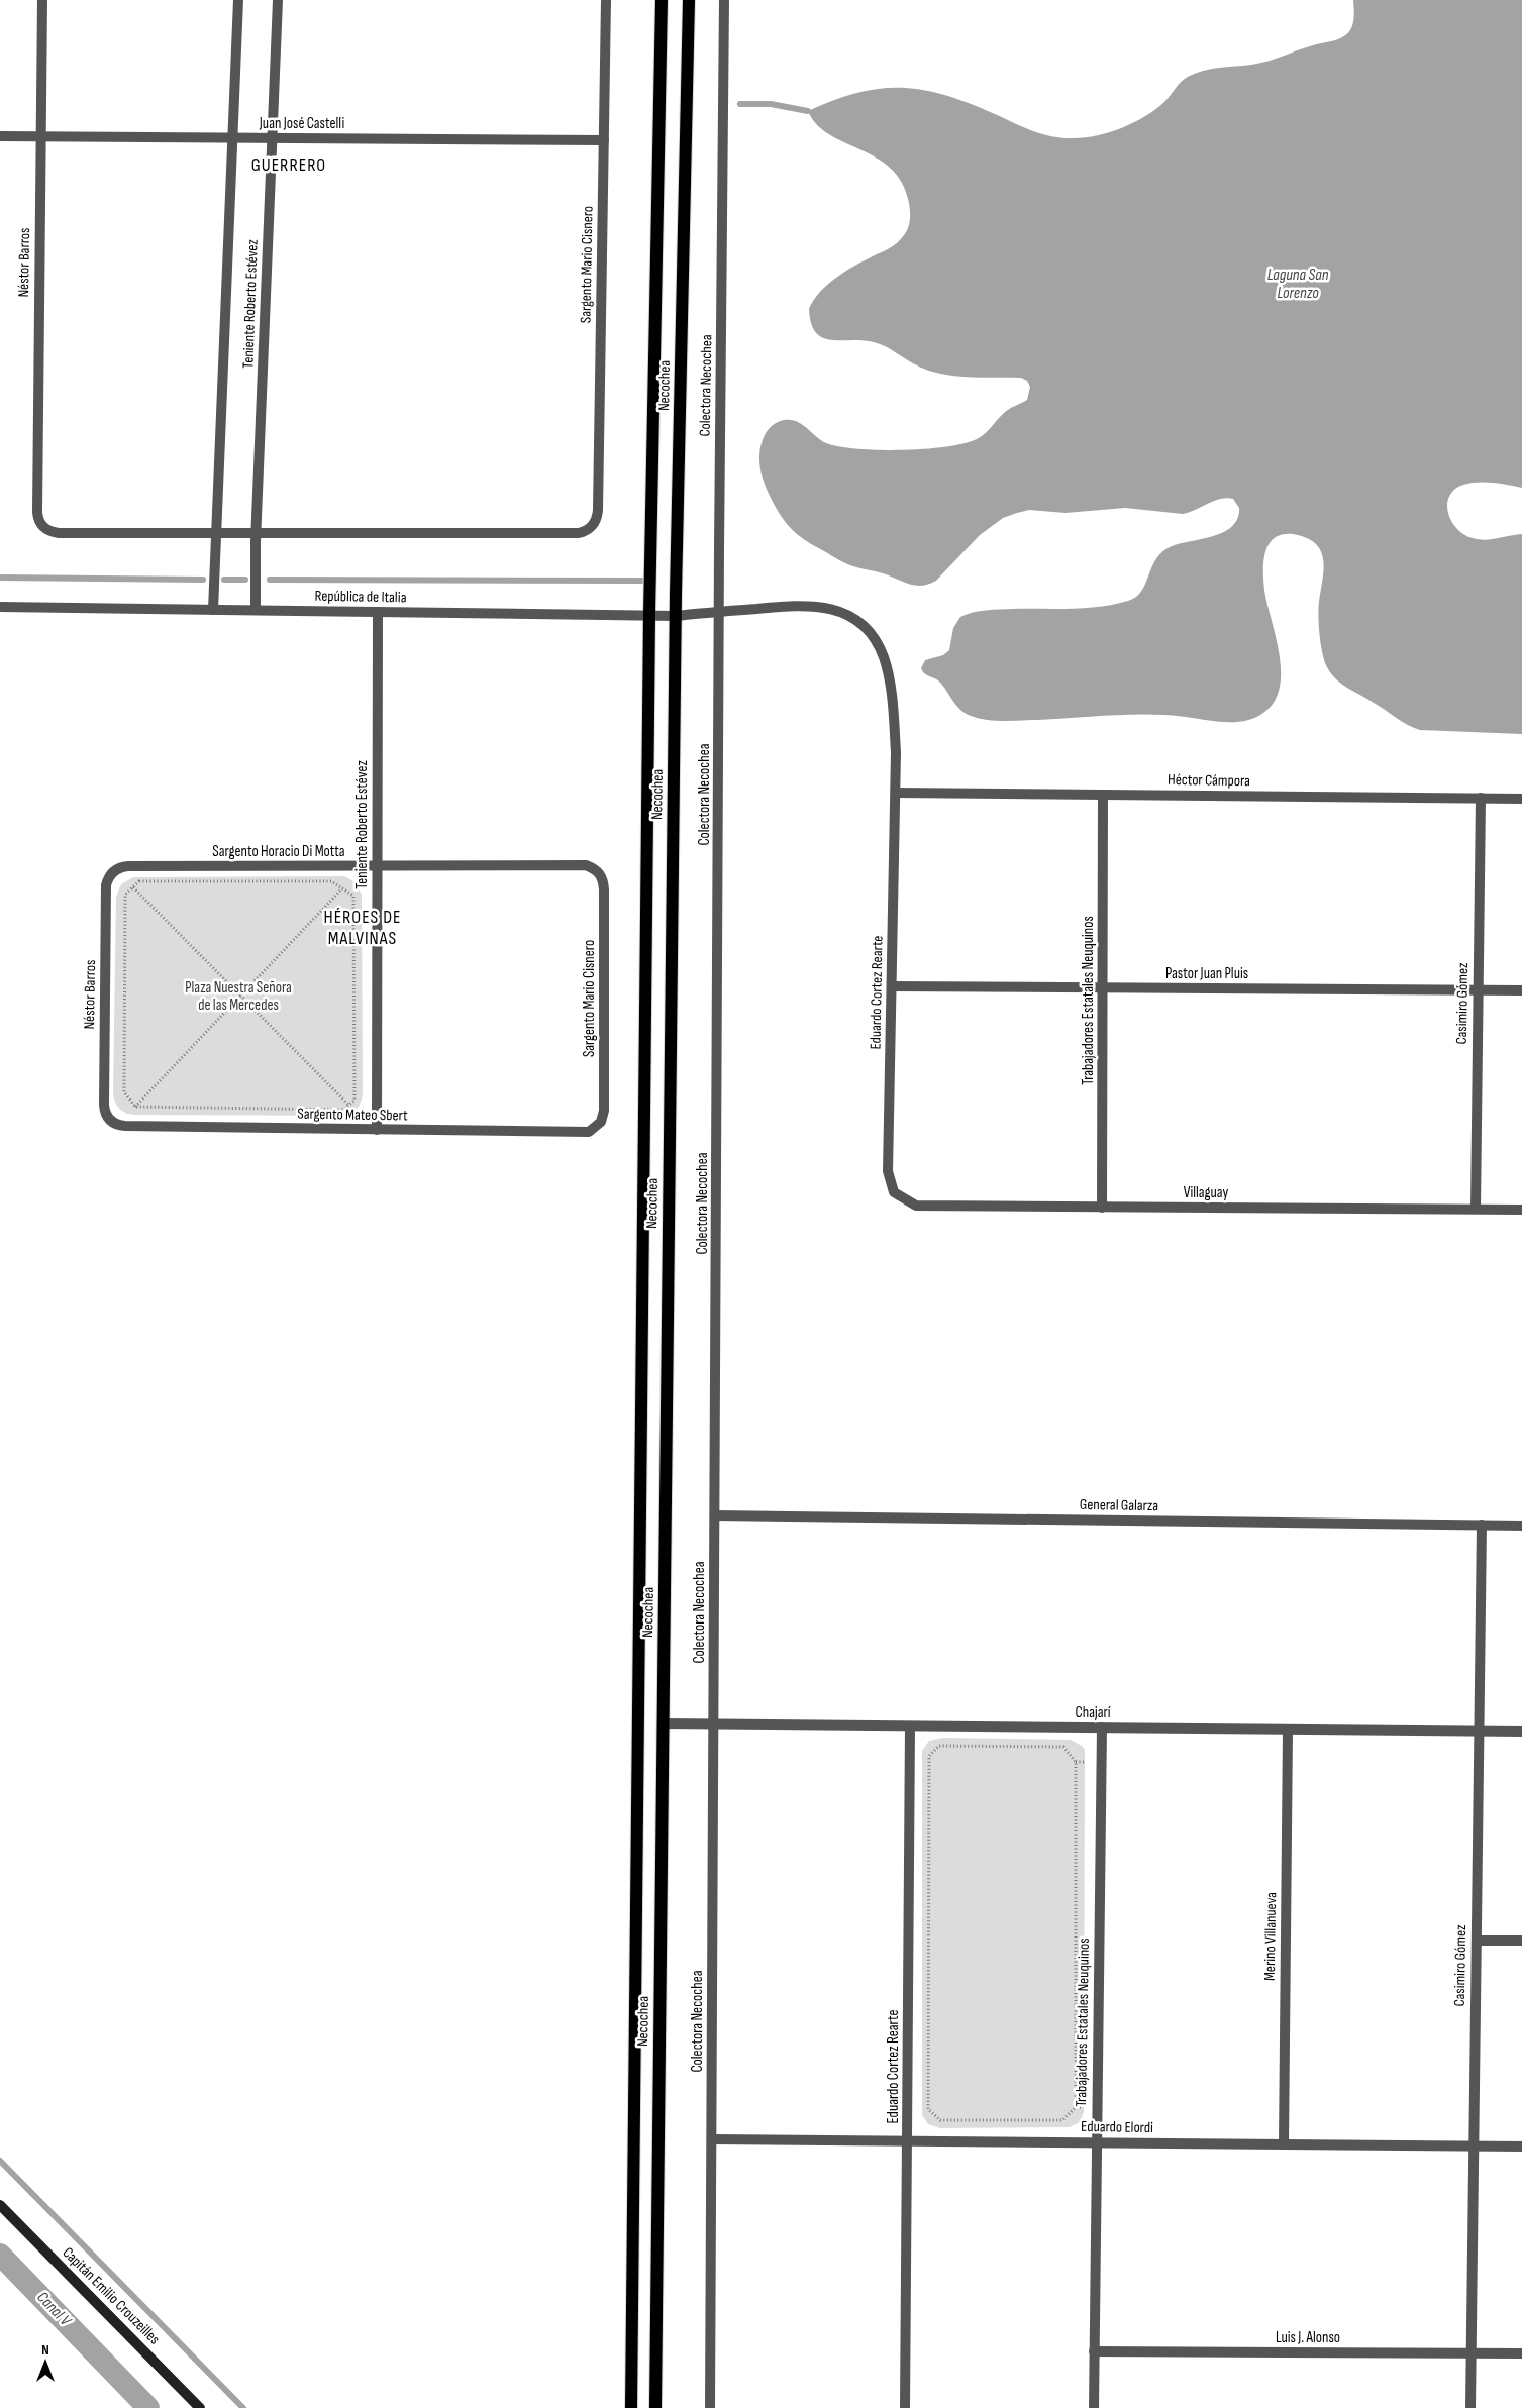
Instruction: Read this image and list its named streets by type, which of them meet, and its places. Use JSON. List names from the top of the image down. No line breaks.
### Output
{"streets":{"main road":["Necochea","Capitán Emilio Crouzeilles"],"street":["Juan José Castelli","Néstor Barros","Sargento Mario Cisnero","Teniente Roberto Estévez","Colectora Necochea","República de Italia","Héctor Cámpora","Sargento Horacio Di Motta","Pastor Juan Pluis","Eduardo Cortez Rearte","Trabajadores Estatales Neuquinos","Casimiro Gómez","Sargento Mateo Sbert","Villaguay","General Galarza","Chajarí","Merino Villanueva","Eduardo Elordi","Luis J. Alonso"]},"crossings":[["Juan José Castelli","Néstor Barros"],["Juan José Castelli","Sargento Mario Cisnero"],["Juan José Castelli","Teniente Roberto Estévez"],["Néstor Barros","Teniente Roberto Estévez"],["Néstor Barros","Sargento Horacio Di Motta"],["Néstor Barros","Sargento Mateo Sbert"],["Sargento Mario Cisnero","Teniente Roberto Estévez"],["Sargento Mario Cisnero","Sargento Horacio Di Motta"],["Sargento Mario Cisnero","Sargento Mateo Sbert"],["Teniente Roberto Estévez","República de Italia"],["Teniente Roberto Estévez","Sargento Horacio Di Motta"],["Teniente Roberto Estévez","Sargento Mateo Sbert"],["Necochea","República de Italia"],["Necochea","Chajarí"],["Colectora Necochea","República de Italia"],["Colectora Necochea","Eduardo Cortez Rearte"],["Colectora Necochea","General Galarza"],["Colectora Necochea","Chajarí"],["Colectora Necochea","Eduardo Elordi"],["República de Italia","Eduardo Cortez Rearte"],["Héctor Cámpora","Eduardo Cortez Rearte"],["Héctor Cámpora","Trabajadores Estatales Neuquinos"],["Héctor Cámpora","Casimiro Gómez"],["Pastor Juan Pluis","Eduardo Cortez Rearte"],["Pastor Juan Pluis","Trabajadores Estatales Neuquinos"],["Pastor Juan Pluis","Casimiro Gómez"],["Eduardo Cortez Rearte","Villaguay"],["Eduardo Cortez Rearte","Chajarí"],["Eduardo Cortez Rearte","Eduardo Elordi"],["Trabajadores Estatales Neuquinos","Villaguay"],["Trabajadores Estatales Neuquinos","Chajarí"],["Trabajadores Estatales Neuquinos","Eduardo Elordi"],["Trabajadores Estatales Neuquinos","Luis J. Alonso"],["Casimiro Gómez","Villaguay"],["Casimiro Gómez","General Galarza"],["Casimiro Gómez","Chajarí"],["Casimiro Gómez","Eduardo Elordi"],["Casimiro Gómez","Luis J. Alonso"],["Chajarí","Merino Villanueva"],["Merino Villanueva","Eduardo Elordi"]],"districts":["GUERRERO","HÉROES DE MALVINAS"],"water":["Laguna San Lorenzo","Canal V"],"parks":["Plaza Nuestra Señora de las Mercedes"],"north":"top"}
